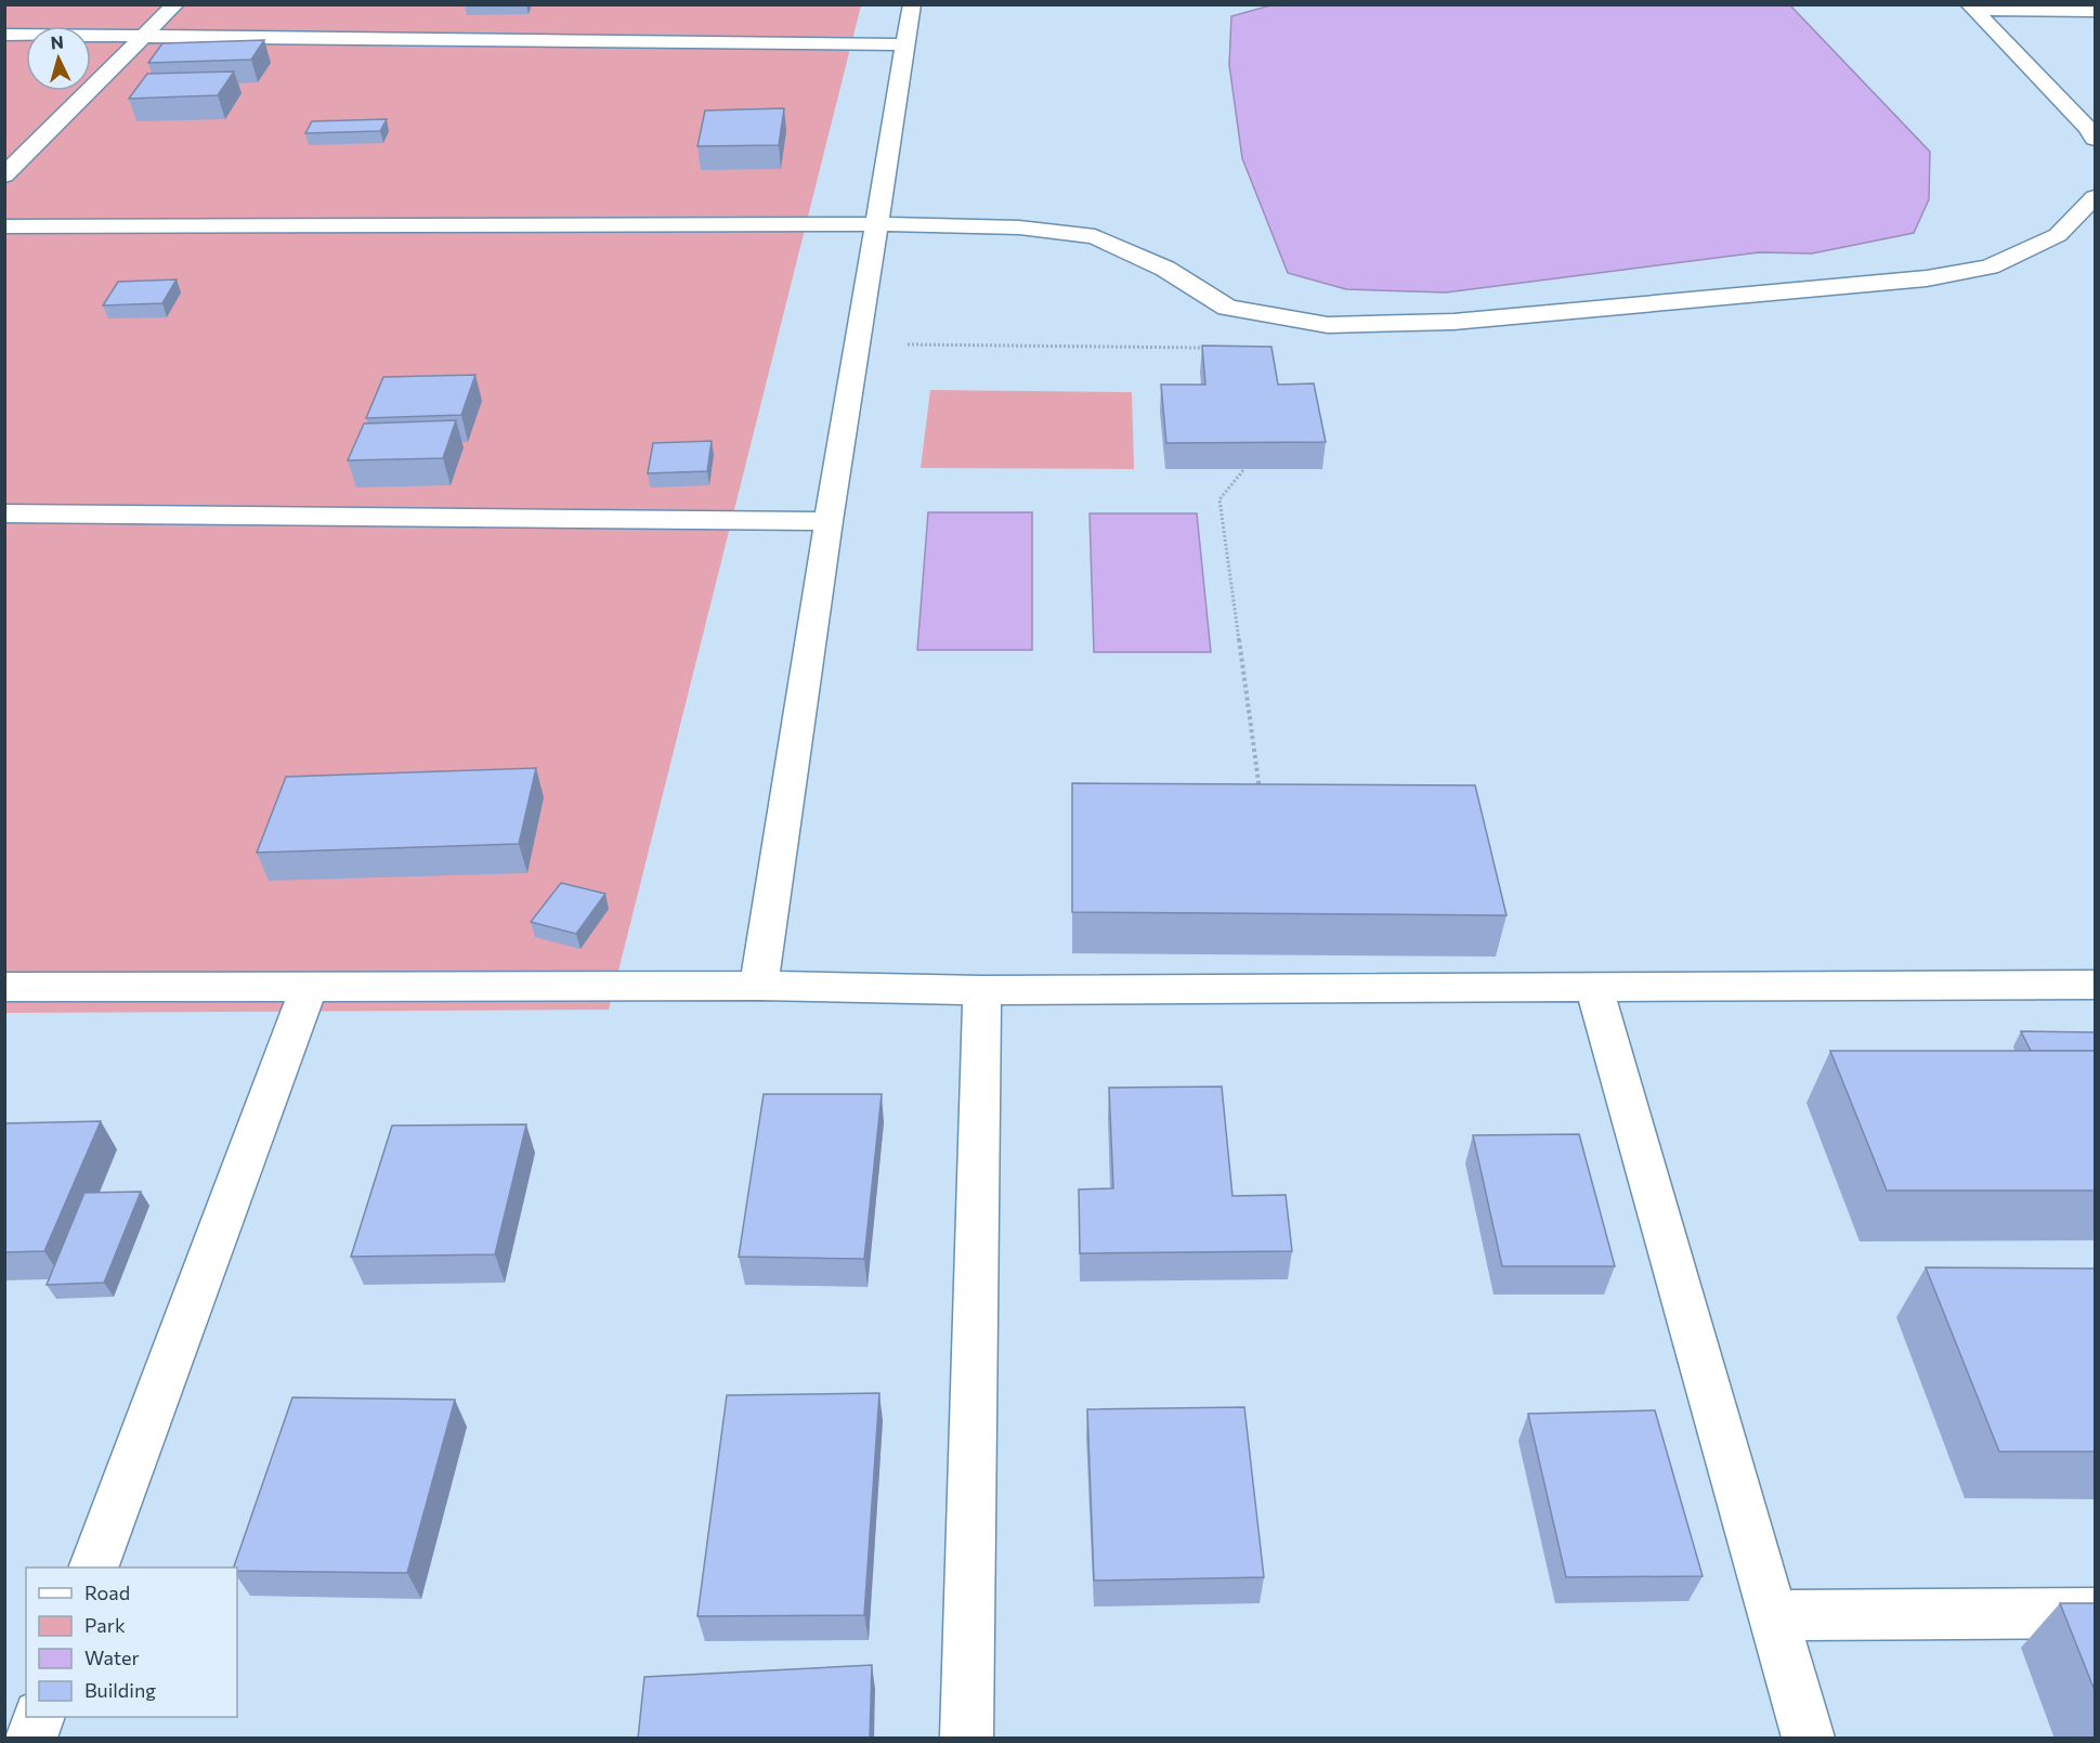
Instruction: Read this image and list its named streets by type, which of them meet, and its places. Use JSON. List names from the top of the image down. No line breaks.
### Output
{"legend":["Road","Park","Water","Building"],"north":"top"}
